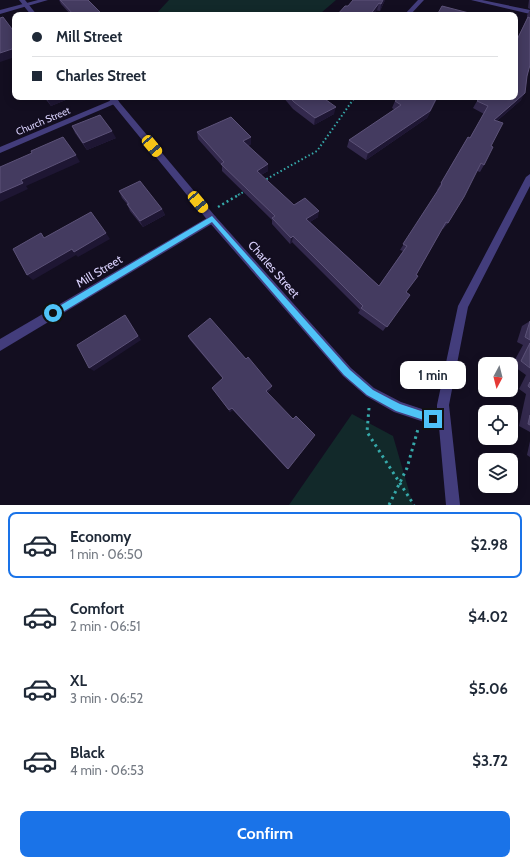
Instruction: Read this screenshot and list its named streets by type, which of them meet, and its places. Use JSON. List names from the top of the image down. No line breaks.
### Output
{"streets":{"street":["Church Street","Charles Street","Mill Street"]},"crossings":[["Charles Street","Mill Street"]],"north":"bottom","page":{"banner":["Mill Street","Charles Street"],"bubble":"1 min","list":[{"name":"Economy","note":"1 min · 06:50","value":"$2.98"},{"name":"Comfort","note":"2 min · 06:51","value":"$4.02"},{"name":"XL","note":"3 min · 06:52","value":"$5.06"},{"name":"Black","note":"4 min · 06:53","value":"$3.72"}],"buttons":"Confirm"}}
